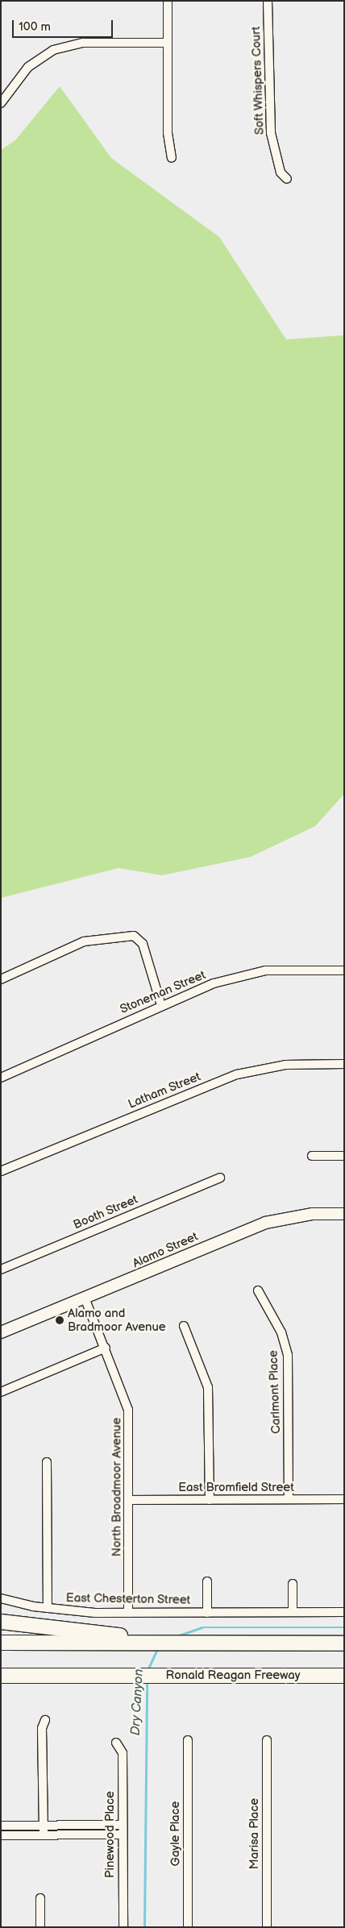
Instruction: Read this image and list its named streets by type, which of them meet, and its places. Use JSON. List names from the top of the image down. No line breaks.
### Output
{"streets":{"highway":["Ronald Reagan Freeway"],"main road":["Alamo Street"],"street":["Soft Whispers Court","Stoneman Street","Latham Street","Booth Street","Carlmont Place","North Broadmoor Avenue","East Bromfield Street","East Chesterton Street","Gayle Place","Marisa Place","Pinewood Place"]},"crossings":[["Alamo Street","North Broadmoor Avenue"],["Carlmont Place","East Bromfield Street"],["North Broadmoor Avenue","East Bromfield Street"],["North Broadmoor Avenue","East Chesterton Street"]],"water":["Dry Canyon"],"places":["Alamo and Bradmoor Avenue"],"scale_bar":"100 m"}
